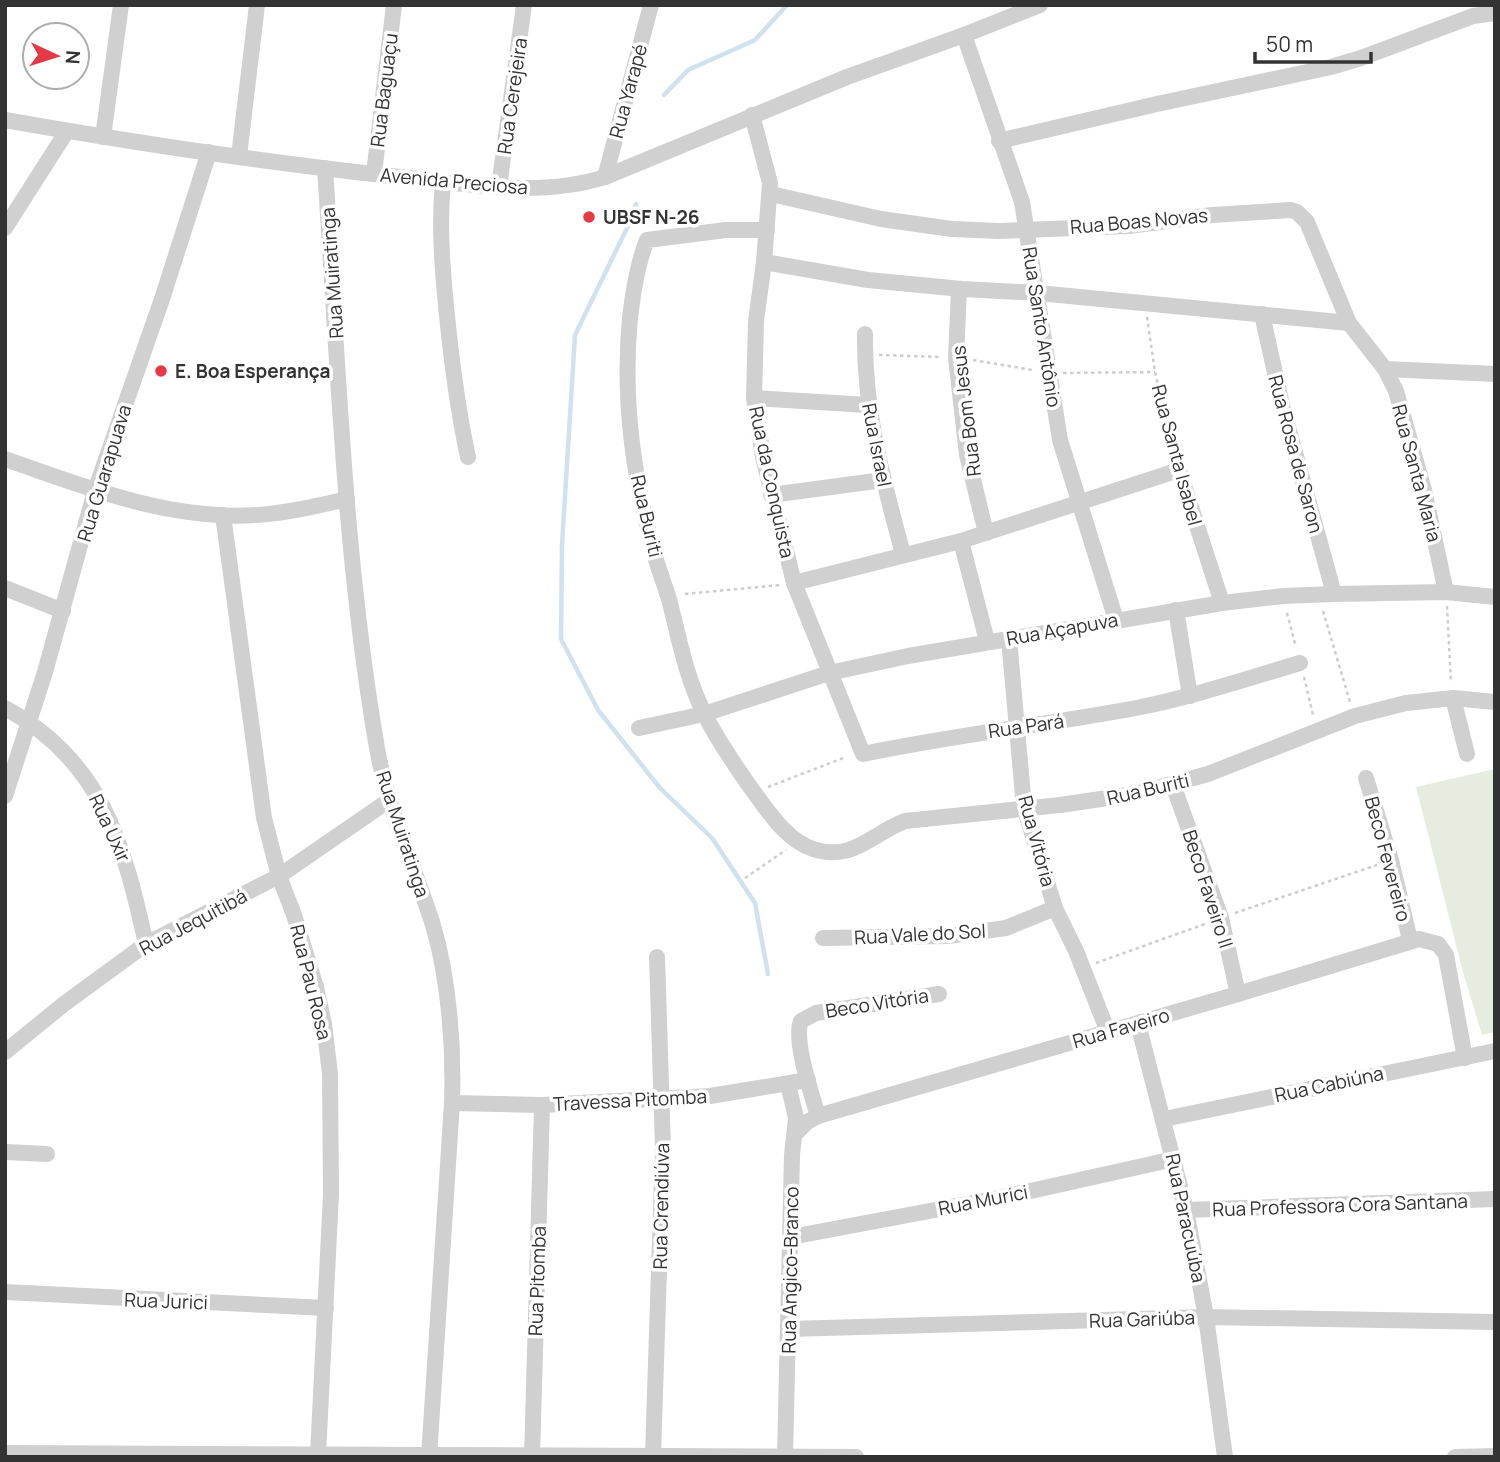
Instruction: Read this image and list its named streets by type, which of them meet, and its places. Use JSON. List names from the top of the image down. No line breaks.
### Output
{"streets":{"street":["Rua Baguaçu","Rua Yarapé","Rua Cerejeira","Avenida Preciosa","Rua Boas Novas","Rua Muiratinga","Rua Santo Antônio","Rua Bom Jesus","Rua Israel","Rua Rosa de Saron","Rua Santa Isabel","Rua Guarapuava","Rua Santa Maria","Rua da Conquista","Rua Buriti","Rua Açapuva","Rua Pará","Rua Uxir","Rua Vitória","Beco Fevereiro","Beco Faveiro II","Rua Jequitibá","Rua Vale do Sol","Rua Pau Rosa","Beco Vitória","Rua Faveiro","Rua Cabiúna","Travessa Pitomba","Rua Murici","Rua Professora Cora Santana","Rua Crendiúva","Rua Paracuúba","Rua Angico-Branco","Rua Pitomba","Rua Jurici","Rua Gariúba"]},"crossings":[["Rua Baguaçu","Avenida Preciosa"],["Rua Yarapé","Avenida Preciosa"],["Rua Cerejeira","Avenida Preciosa"],["Avenida Preciosa","Rua Muiratinga"],["Avenida Preciosa","Rua Santo Antônio"],["Avenida Preciosa","Rua Guarapuava"],["Avenida Preciosa","Rua da Conquista"],["Rua Boas Novas","Rua Santo Antônio"],["Rua Boas Novas","Rua Santa Maria"],["Rua Boas Novas","Rua da Conquista"],["Rua Muiratinga","Rua Jequitibá"],["Rua Muiratinga","Travessa Pitomba"],["Rua Santo Antônio","Rua Açapuva"],["Rua Rosa de Saron","Rua Açapuva"],["Rua Santa Isabel","Rua Açapuva"],["Rua Guarapuava","Rua Uxir"],["Rua Santa Maria","Rua Açapuva"],["Rua da Conquista","Rua Buriti"],["Rua da Conquista","Rua Açapuva"],["Rua da Conquista","Rua Pará"],["Rua Buriti","Rua Açapuva"],["Rua Buriti","Rua Vitória"],["Rua Buriti","Beco Faveiro II"],["Rua Açapuva","Rua Vitória"],["Rua Pará","Rua Vitória"],["Rua Uxir","Rua Jequitibá"],["Rua Vitória","Rua Vale do Sol"],["Rua Vitória","Rua Faveiro"],["Beco Fevereiro","Rua Faveiro"],["Beco Faveiro II","Rua Faveiro"],["Rua Jequitibá","Rua Pau Rosa"],["Rua Pau Rosa","Rua Jurici"],["Beco Vitória","Travessa Pitomba"],["Rua Faveiro","Rua Paracuúba"],["Rua Faveiro","Rua Angico-Branco"],["Rua Cabiúna","Rua Paracuúba"],["Travessa Pitomba","Rua Crendiúva"],["Travessa Pitomba","Rua Angico-Branco"],["Travessa Pitomba","Rua Pitomba"],["Rua Murici","Rua Paracuúba"],["Rua Murici","Rua Angico-Branco"],["Rua Professora Cora Santana","Rua Paracuúba"],["Rua Paracuúba","Rua Gariúba"],["Rua Angico-Branco","Rua Gariúba"]],"places":["UBSF N-26","E. Boa Esperança"],"scale_bar":"50 m","north":"right"}
